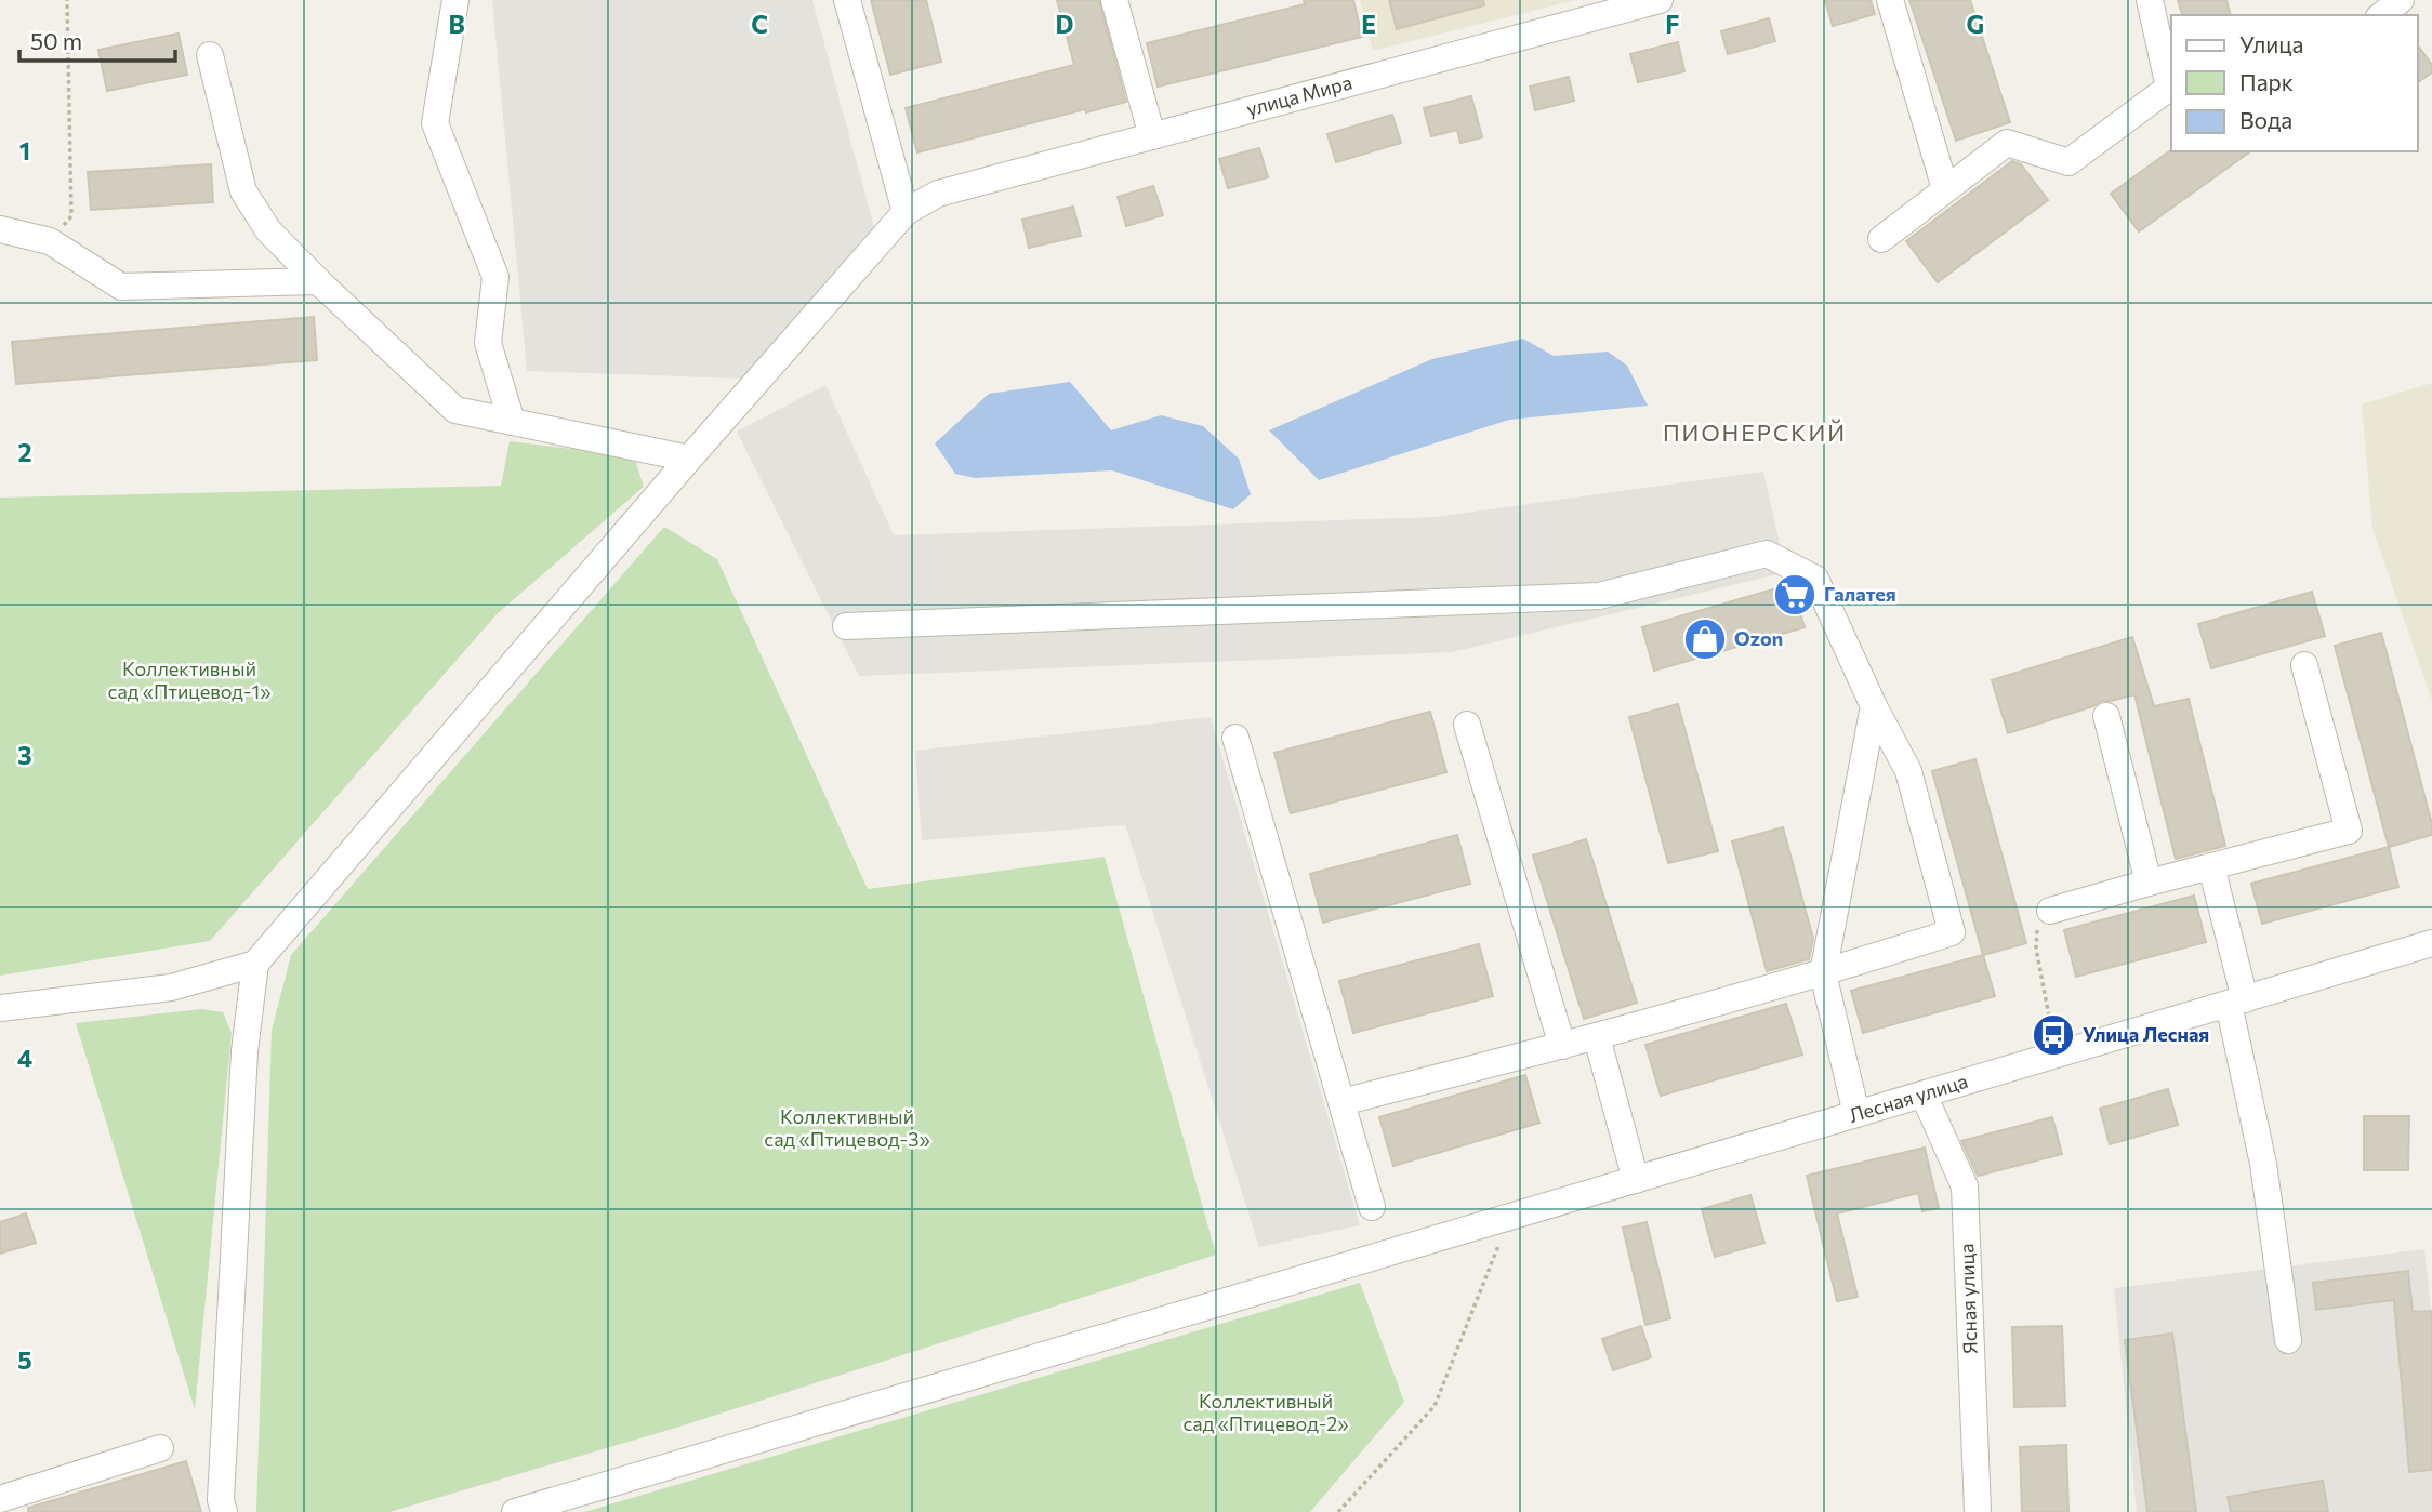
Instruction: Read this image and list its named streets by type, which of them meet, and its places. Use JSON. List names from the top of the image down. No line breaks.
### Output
{"streets":{"street":["улица Мира","Лесная улица","Ясная улица"]},"crossings":[["Лесная улица","Ясная улица"]],"districts":["ПИОНЕРСКИЙ"],"parks":["Коллективный сад «Птицевод-1»","Коллективный сад «Птицевод-3»","Коллективный сад «Птицевод-2»"],"places":{"supermarket":["Галатея"],"shop":["Ozon"],"bus stop":["Улица Лесная"]},"legend":["Улица","Парк","Вода"],"scale_bar":"50 m","grid":{"columns":["B","C","D","E","F","G"],"rows":["1","2","3","4","5"]}}
